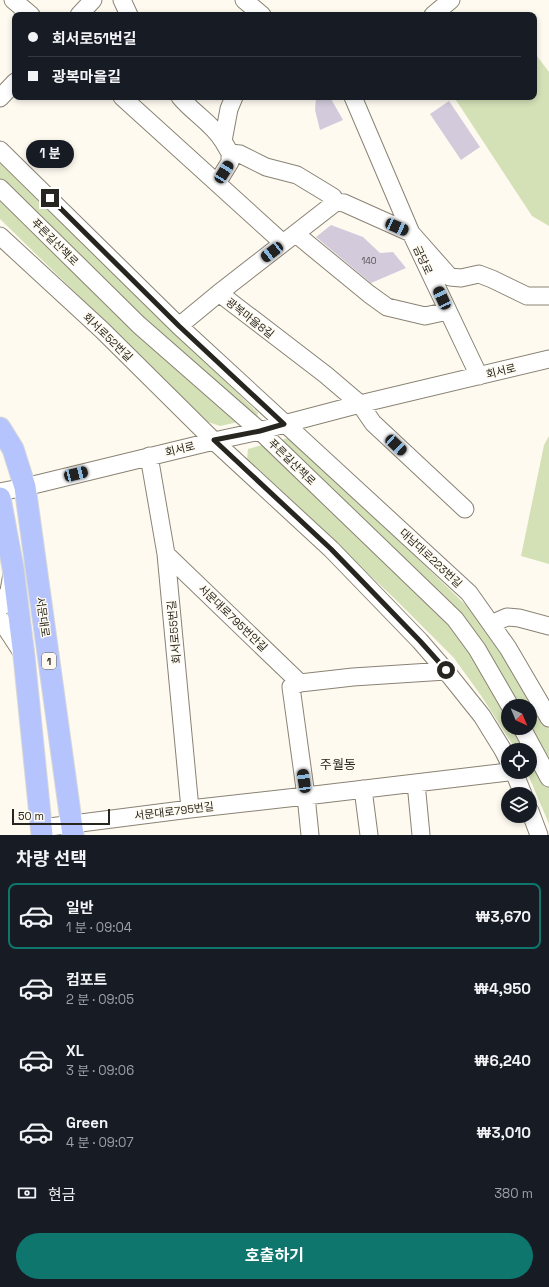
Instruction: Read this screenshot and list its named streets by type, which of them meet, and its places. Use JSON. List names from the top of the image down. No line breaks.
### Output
{"streets":{"main road":["서문대로","1"],"street":["푸른길산책로","금당로","광복마을8길","회서로52번길","회서로","대남대로223번길","서문대로795번안길","회서로55번길","서문대로795번길"]},"crossings":[["푸른길산책로","회서로"],["금당로","회서로"],["광복마을8길","회서로"],["광복마을8길","대남대로223번길"],["회서로52번길","회서로"],["회서로","대남대로223번길"],["회서로","서문대로"],["회서로","회서로55번길"],["서문대로","서문대로795번길"],["서문대로795번안길","회서로55번길"],["회서로55번길","서문대로795번길"],["1","서문대로795번길"]],"districts":["주월동"],"house_numbers":["140"],"scale_bar":"50 m","north":"bottom right","page":{"banner":["회서로51번길","광복마을길"],"bubble":"1 분","scale":"50 m","heading":"차량 선택","list":[{"name":"일반","note":"1 분 · 09:04","value":"₩3,670"},{"name":"컴포트","note":"2 분 · 09:05","value":"₩4,950"},{"name":"XL","note":"3 분 · 09:06","value":"₩6,240"},{"name":"Green","note":"4 분 · 09:07","value":"₩3,010"}],"pay":["현금","380 m"],"buttons":"호출하기"}}
